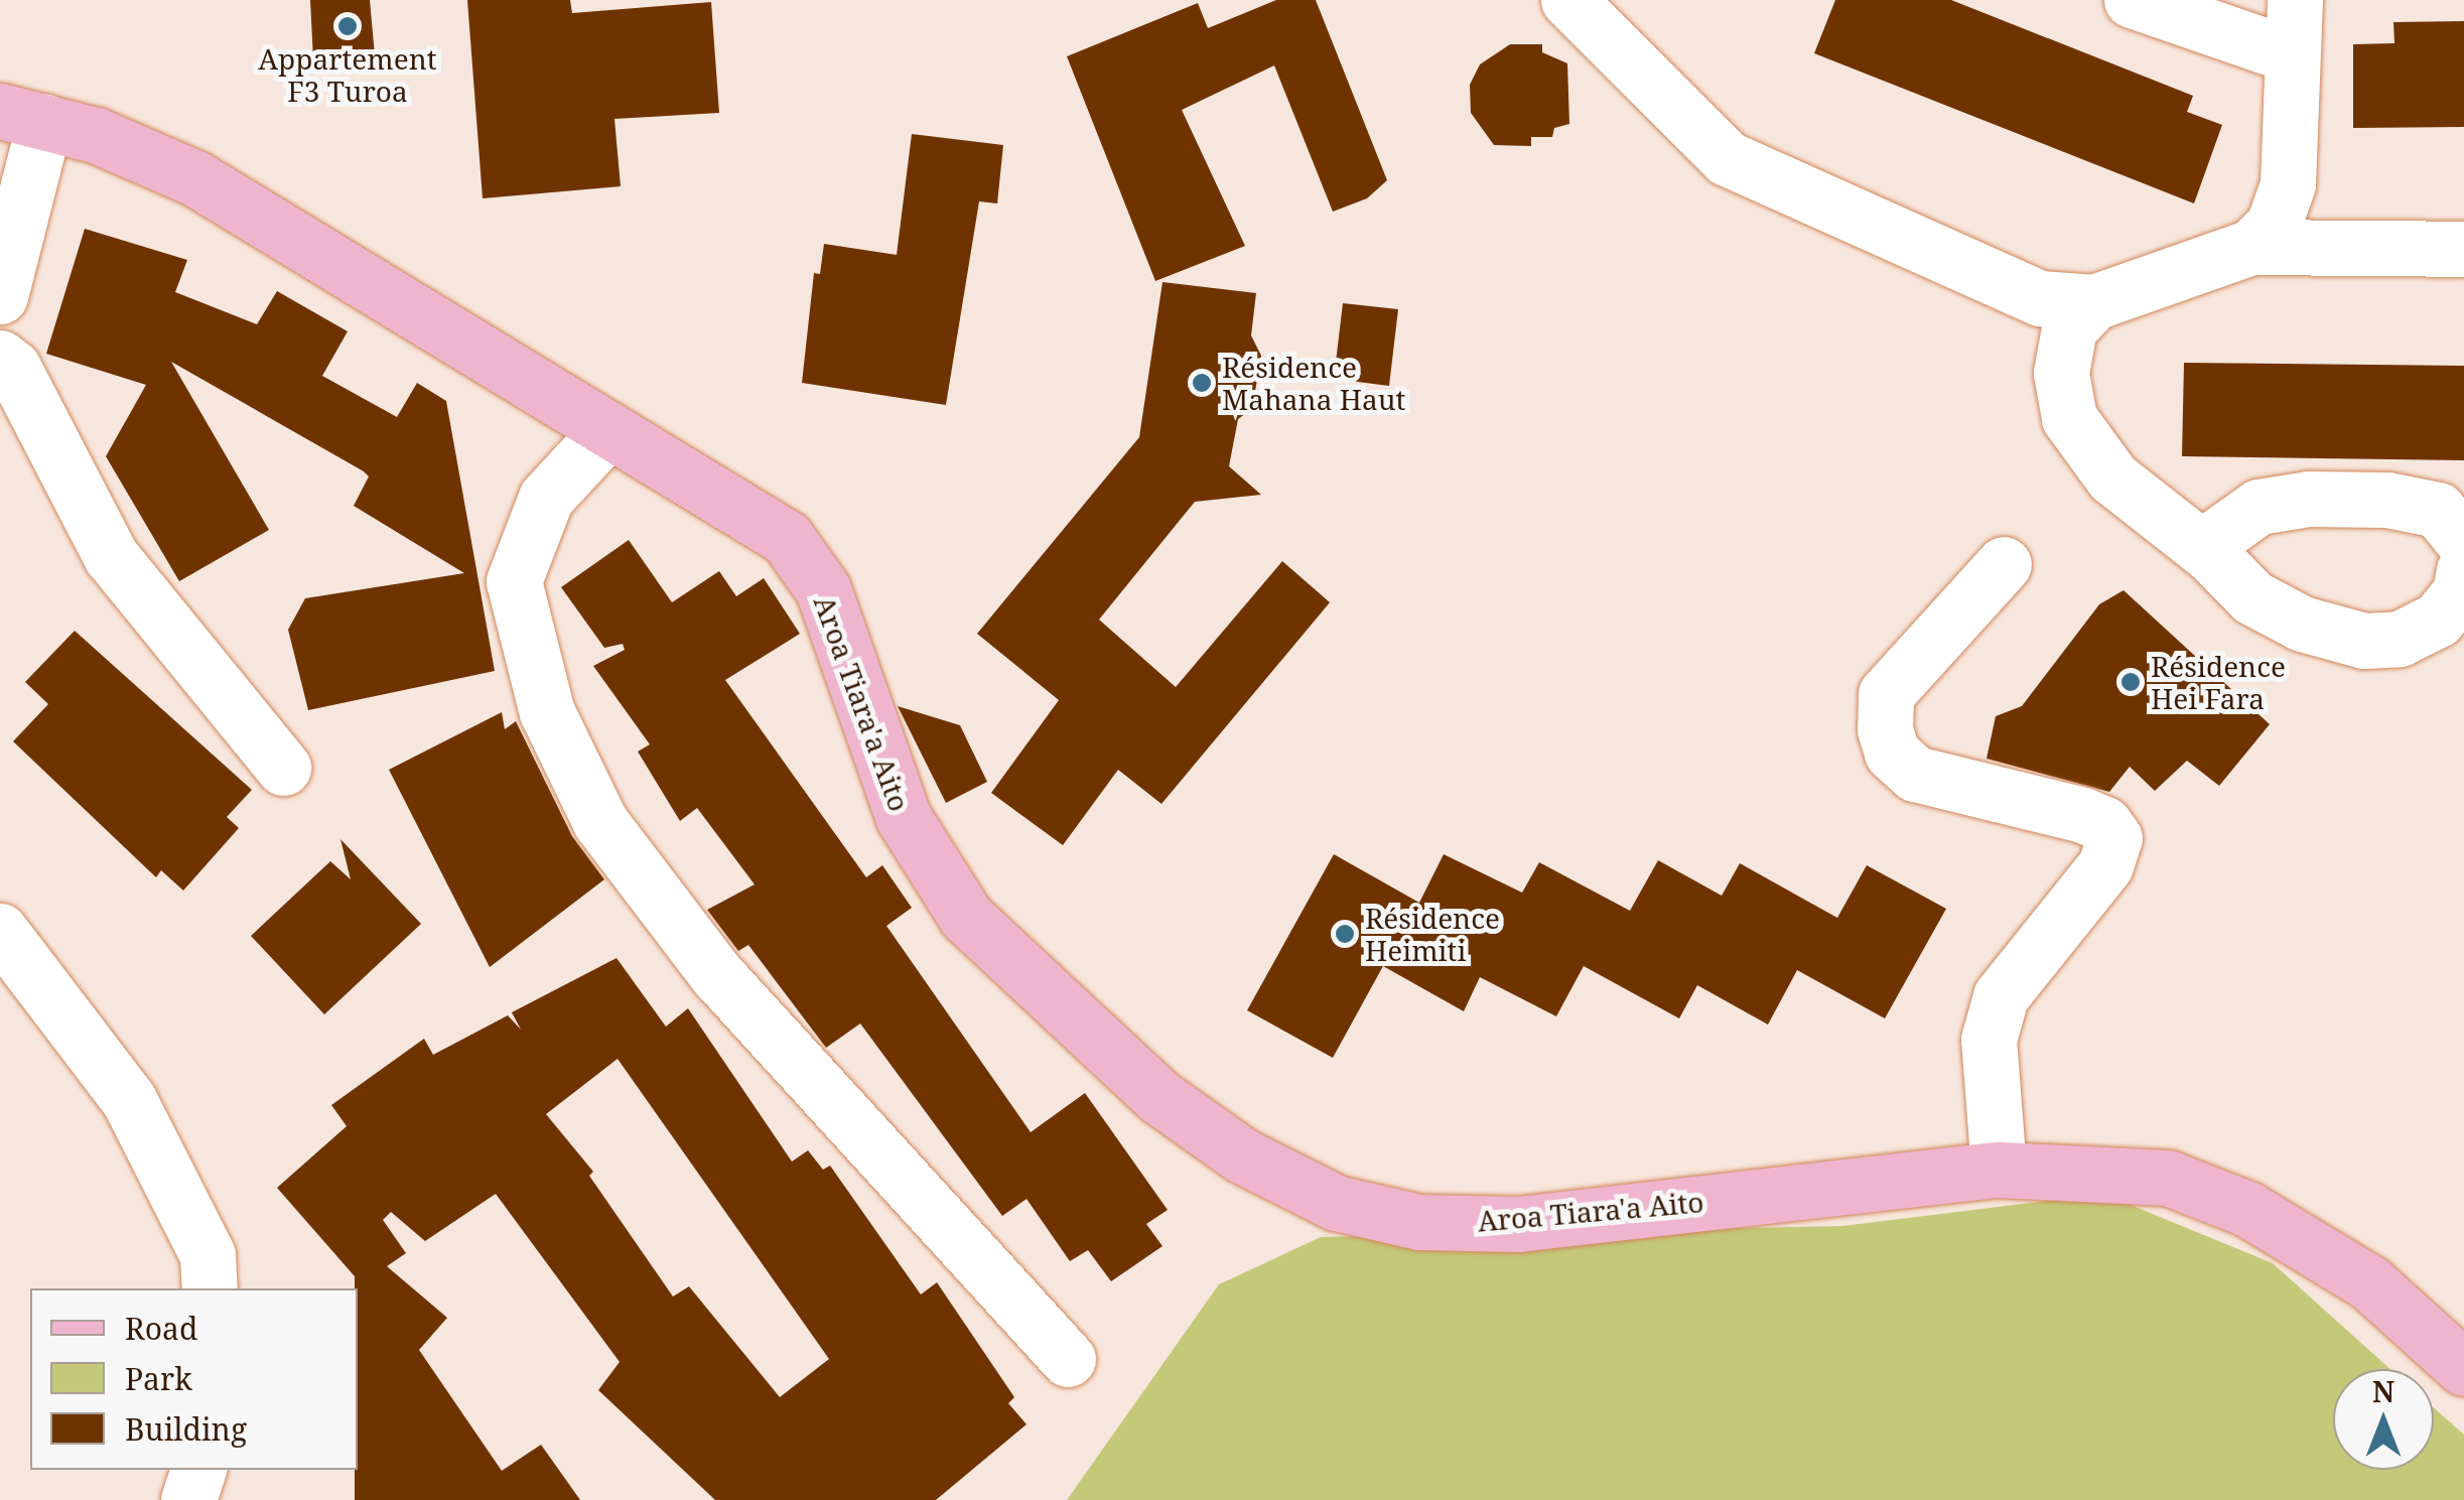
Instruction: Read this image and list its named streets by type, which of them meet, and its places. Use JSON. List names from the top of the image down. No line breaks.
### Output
{"streets":{"main road":["Aroa Tiara'a Aito"]},"places":["Appartement F3 Turoa","Résidence Mahana Haut","Résidence Hei Fara","Résidence Heimiti"],"legend":["Road","Park","Building"],"north":"top"}
